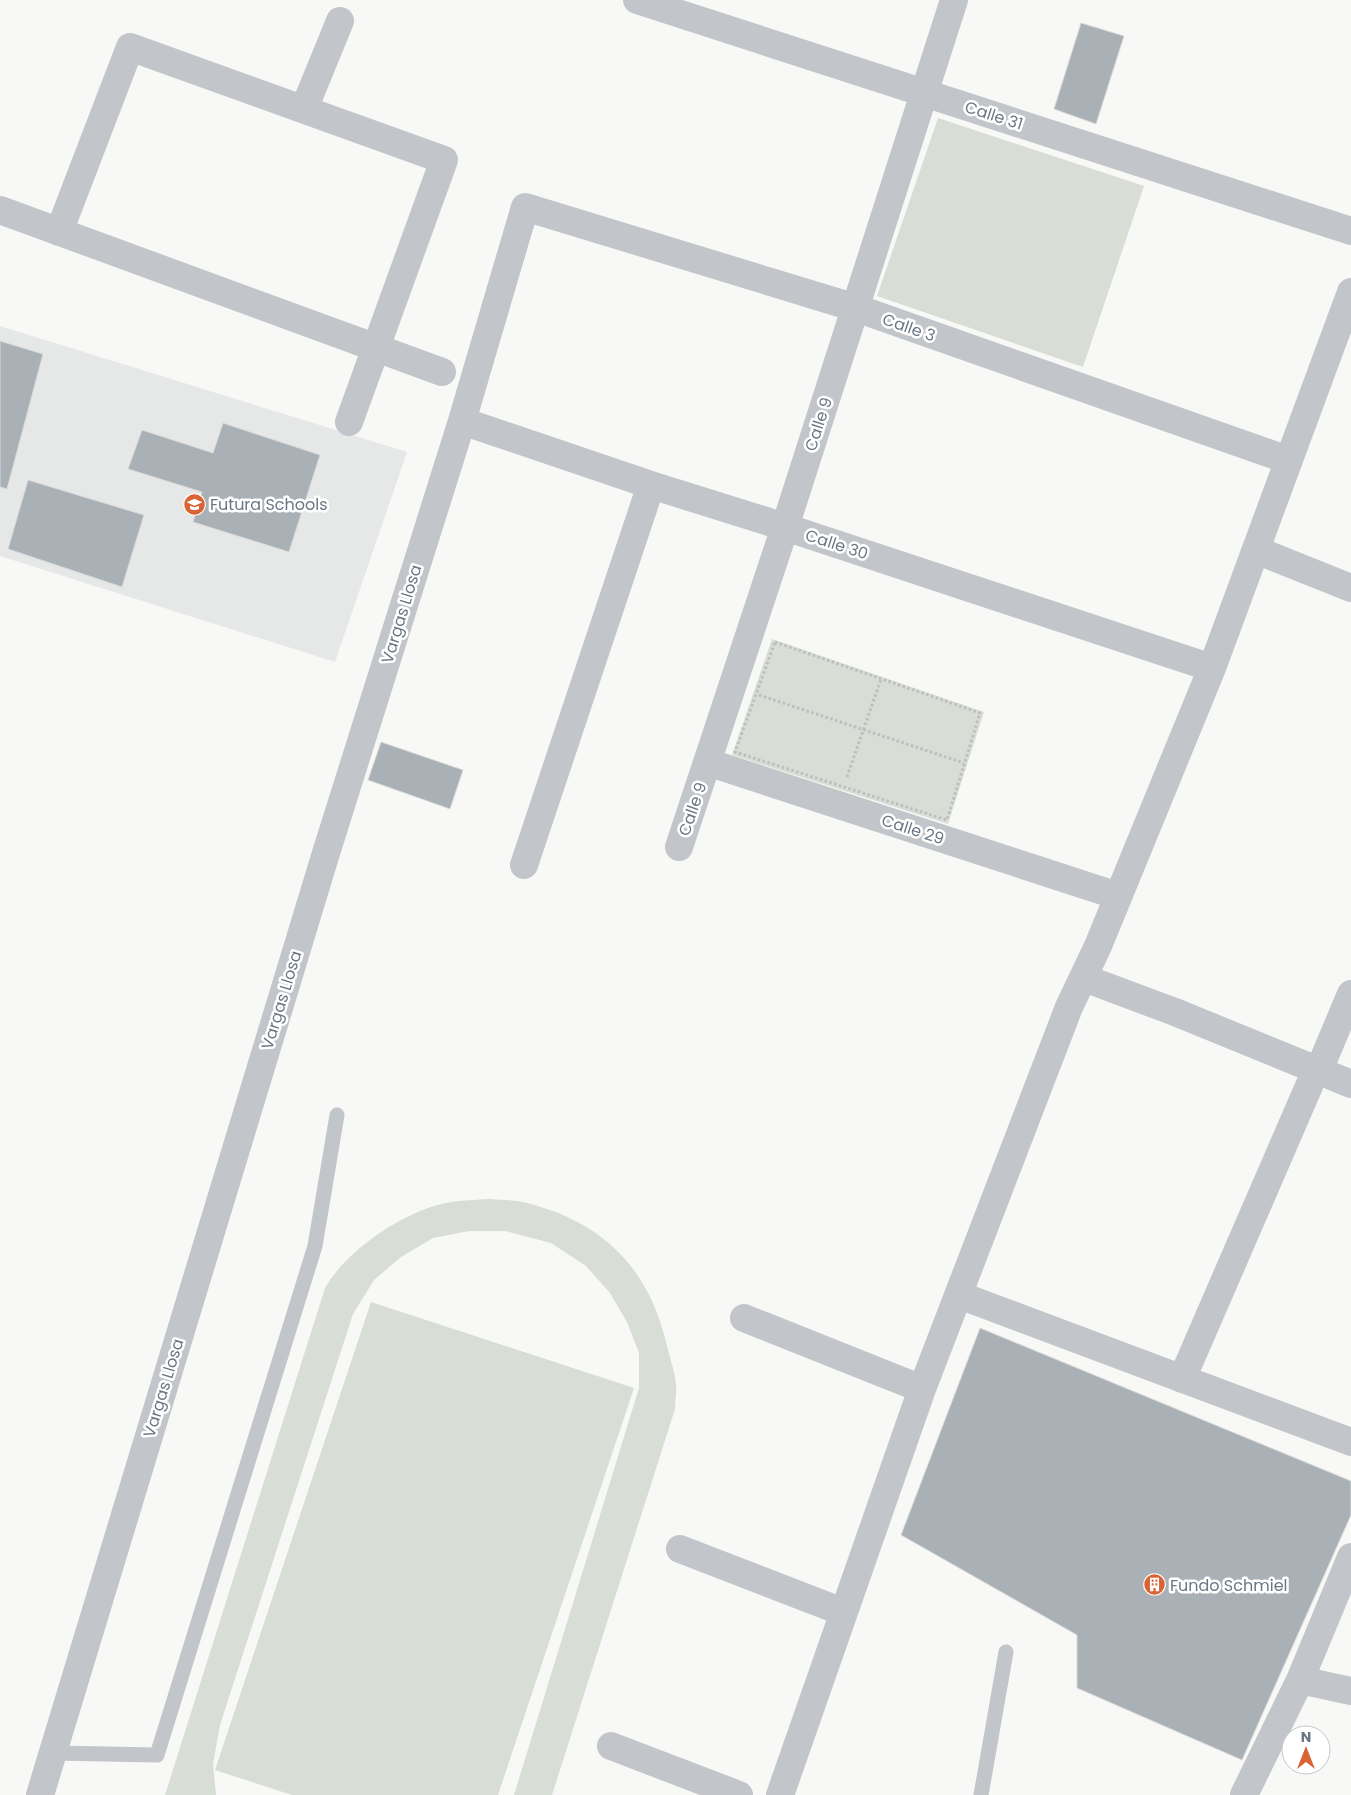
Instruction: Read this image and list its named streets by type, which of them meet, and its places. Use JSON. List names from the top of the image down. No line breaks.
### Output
{"streets":{"street":["Calle 31","Calle 3","Calle 9","Calle 30","Vargas Llosa","Calle 29"]},"crossings":[["Calle 31","Calle 9"],["Calle 3","Calle 9"],["Calle 3","Vargas Llosa"],["Calle 9","Calle 30"],["Calle 9","Calle 29"],["Calle 30","Vargas Llosa"]],"places":{"school or university":["Futura Schools"],"building":["Fundo Schmiel"]},"north":"top"}
